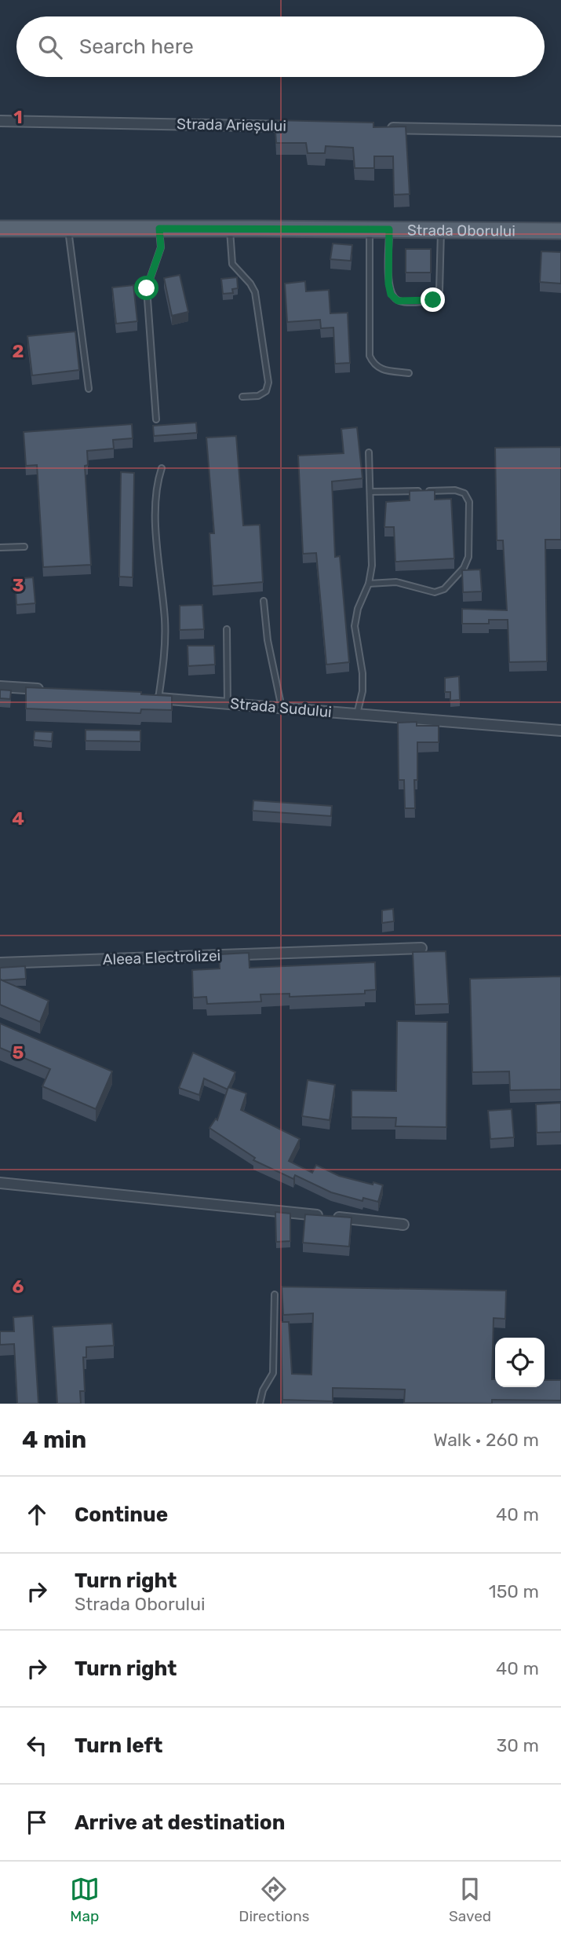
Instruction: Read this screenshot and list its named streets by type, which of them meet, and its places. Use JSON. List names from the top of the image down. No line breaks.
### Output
{"streets":{"main road":["Strada Oborului"],"street":["Strada Arieșului","Strada Sudului","Aleea Electrolizei"]},"page":{"search":"Search here","heading":["4 min","Walk · 260 m"],"list":[["Continue","40 m"],["Turn right","Strada Oborului","150 m"],["Turn right","40 m"],["Turn left","30 m"],"Arrive at destination"],"nav":["Map","Directions","Saved"]},"grid":{"rows":["1","2","3","4","5","6"]}}
